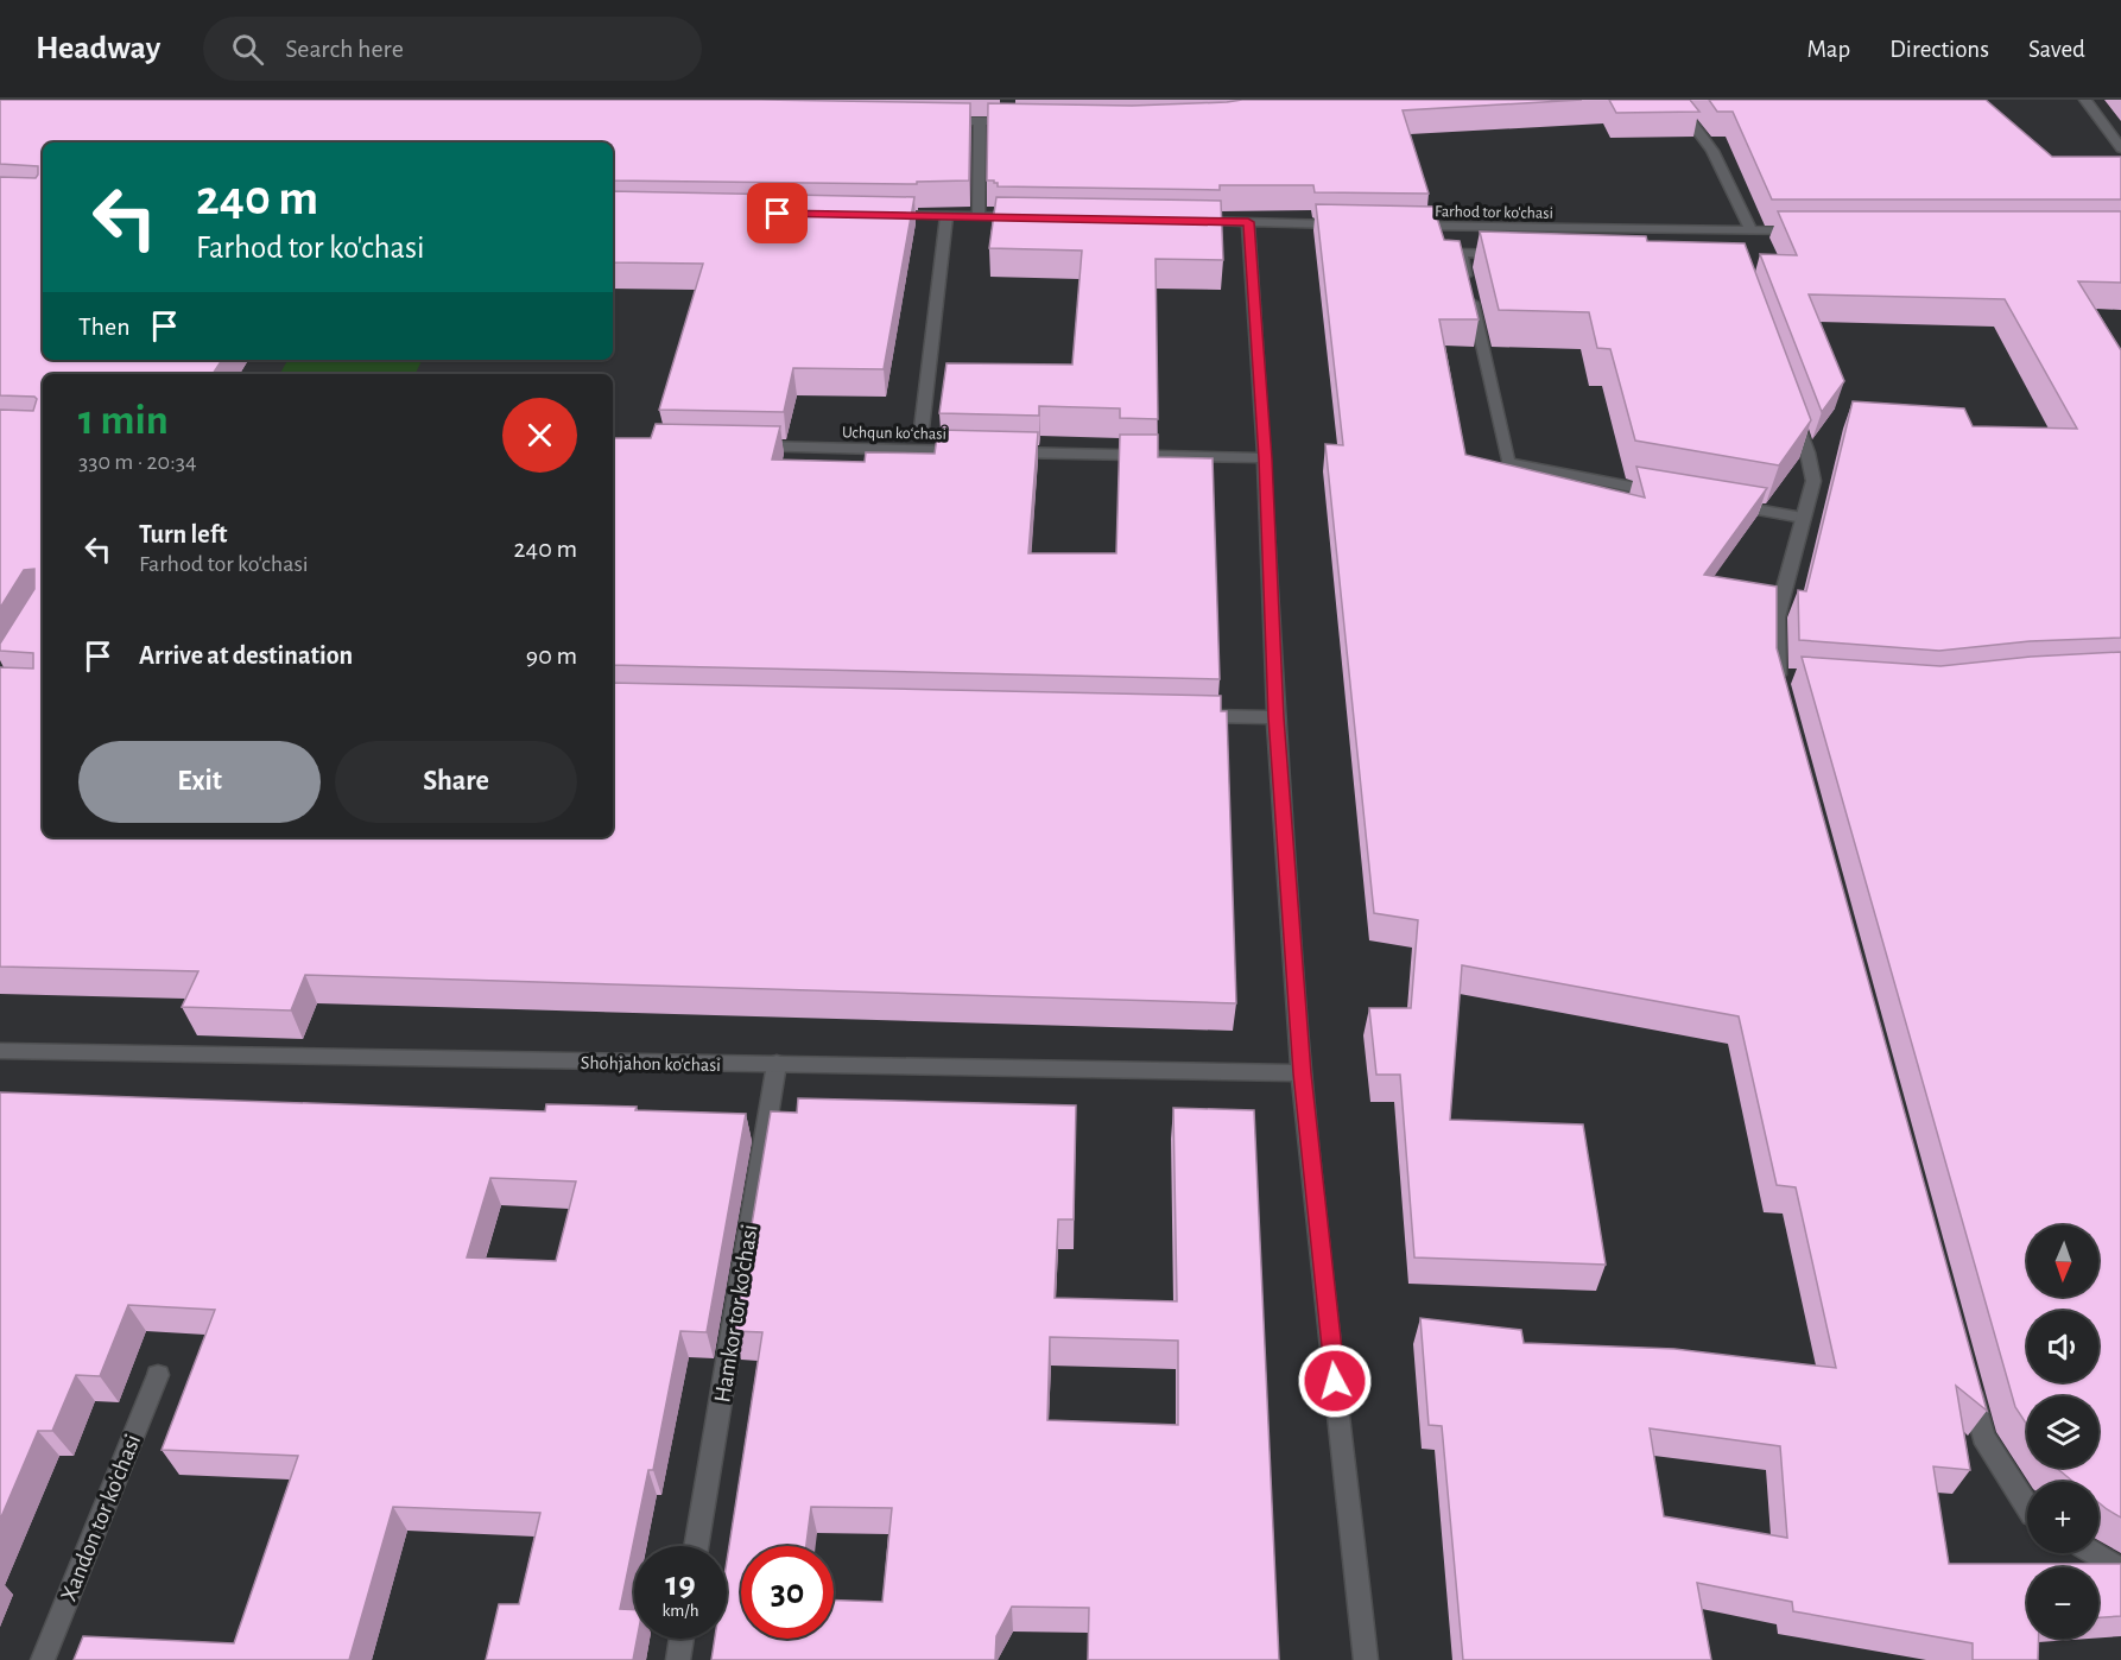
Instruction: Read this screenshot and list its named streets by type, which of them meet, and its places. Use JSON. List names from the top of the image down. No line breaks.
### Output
{"streets":{"street":["Farhod tor ko'chasi","Uchqun koʻchasi","Shohjahon ko'chasi","Hamkor tor ko'chasi","Xandon tor ko'chasi"]},"crossings":[["Shohjahon ko'chasi","Hamkor tor ko'chasi"]],"north":"bottom","page":{"header":"Headway","search":"Search here","nav":["Map","Directions","Saved"],"turn":["240 m","Farhod tor ko'chasi"],"then":"Then","heading":["1 min","330 m · 20:34"],"list":[{"name":"Turn left","note":"Farhod tor ko'chasi","value":"240 m"},{"name":"Arrive at destination","value":"90 m"}],"buttons":["Exit","Share"],"map_buttons":["+","−"],"speed":"19 km/h","limit":"30"}}
